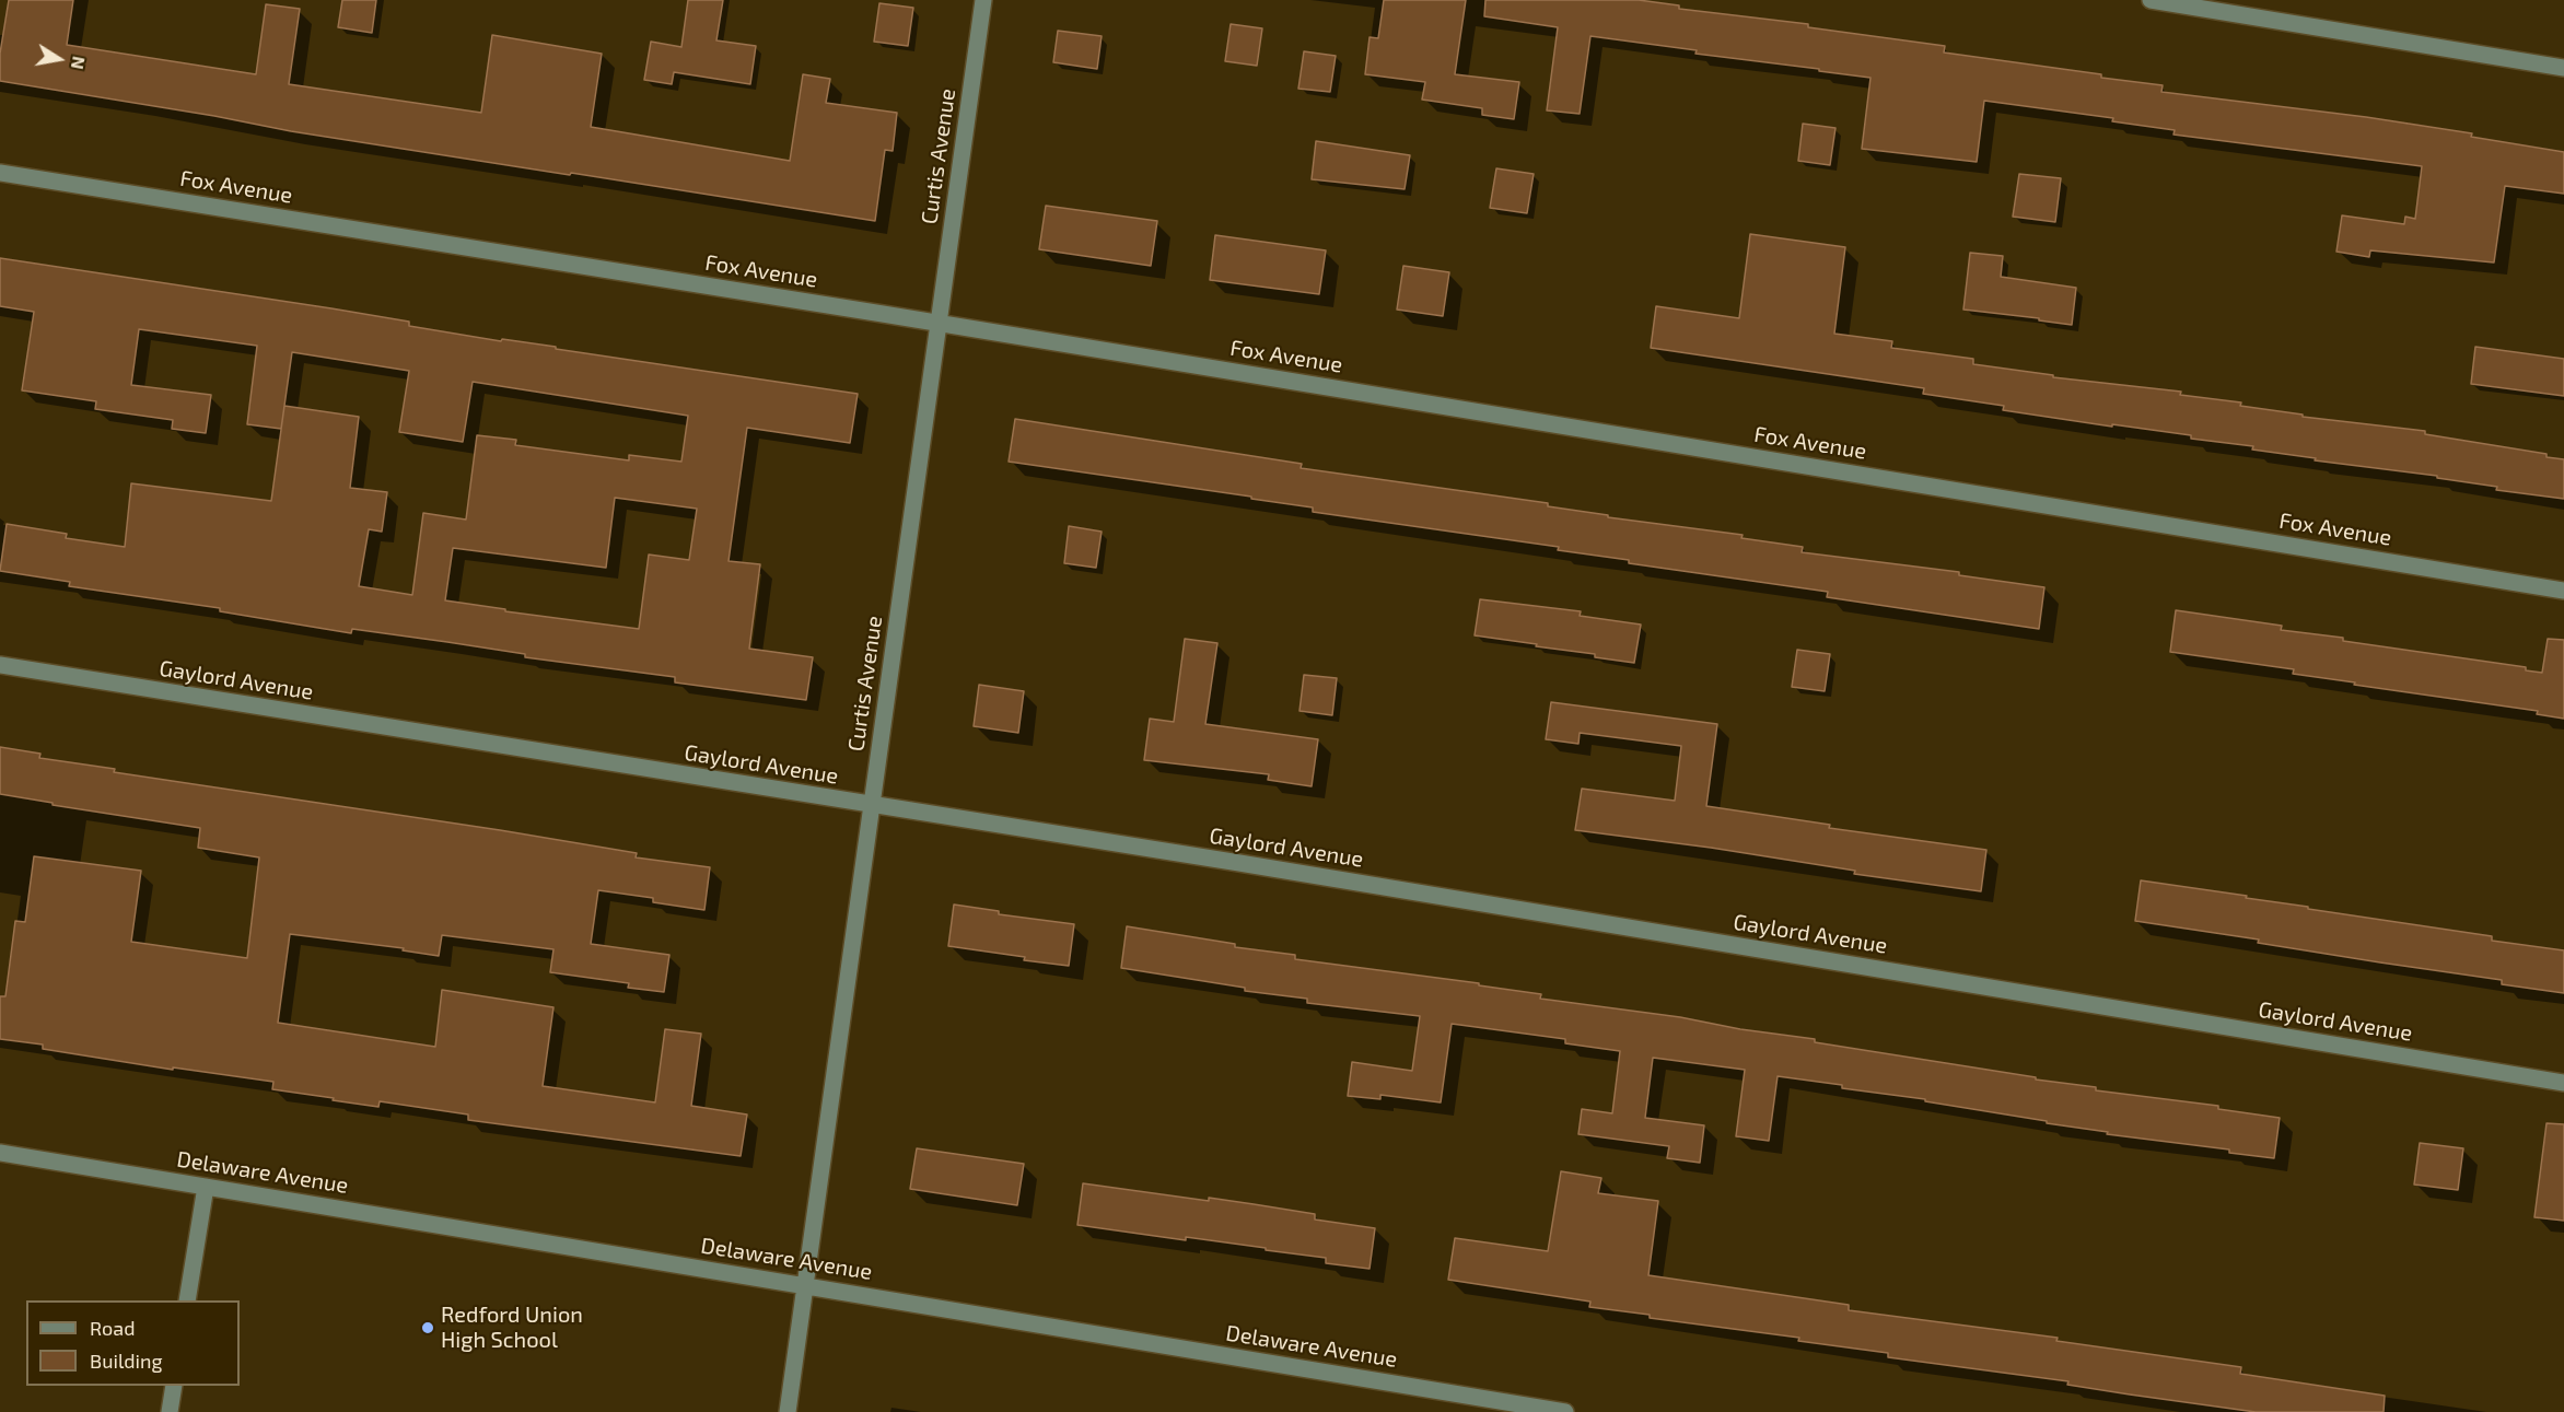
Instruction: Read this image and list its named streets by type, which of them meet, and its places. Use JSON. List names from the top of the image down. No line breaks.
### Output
{"streets":{"street":["Curtis Avenue","Fox Avenue","Gaylord Avenue","Delaware Avenue"]},"crossings":[["Curtis Avenue","Fox Avenue"],["Curtis Avenue","Gaylord Avenue"],["Curtis Avenue","Delaware Avenue"]],"places":["Redford Union High School"],"legend":["Road","Building"],"north":"right"}
